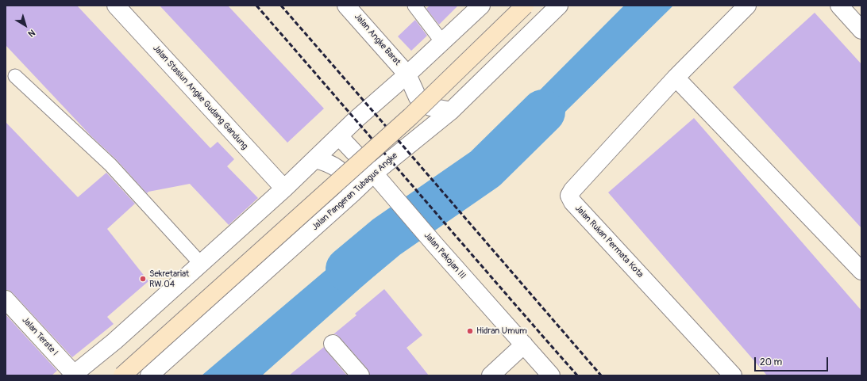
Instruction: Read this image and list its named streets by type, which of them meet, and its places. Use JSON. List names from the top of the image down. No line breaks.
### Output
{"streets":{"street":["Jalan Angke Barat","Jalan Stasiun Angke Gudang Gandung","Jalan Pangeran Tubagus Angke","Jalan Rukan Permata Kota","Jalan Pekojan III","Jalan Terate I"]},"crossings":[["Jalan Angke Barat","Jalan Pangeran Tubagus Angke"],["Jalan Pangeran Tubagus Angke","Jalan Pekojan III"]],"places":["Sekretariat RW 04","Hidran Umum"],"scale_bar":"20 m","north":"bottom right"}
